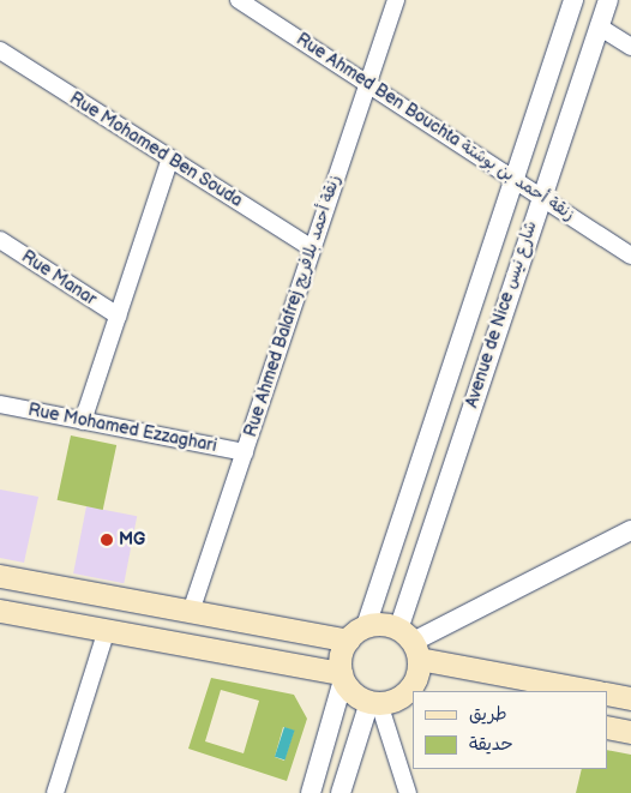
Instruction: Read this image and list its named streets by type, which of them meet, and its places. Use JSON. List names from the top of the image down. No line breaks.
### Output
{"streets":{"street":["Rue Ahmed Ben Bouchta زنقة أحمد بن بوشتة","Rue Mohamed Ben Souda","Rue Manar","Rue Ahmed Balafrej زنقة أحمد بلافريج","Avenue de Nice شارع نيس","Rue Mohamed Ezzaghari"]},"crossings":[["Rue Ahmed Ben Bouchta زنقة أحمد بن بوشتة","Rue Ahmed Balafrej زنقة أحمد بلافريج"],["Rue Ahmed Ben Bouchta زنقة أحمد بن بوشتة","Avenue de Nice شارع نيس"],["Rue Mohamed Ben Souda","Rue Ahmed Balafrej زنقة أحمد بلافريج"],["Rue Ahmed Balafrej زنقة أحمد بلافريج","Rue Mohamed Ezzaghari"]],"places":["MG"],"legend":["طريق","حديقة"]}
